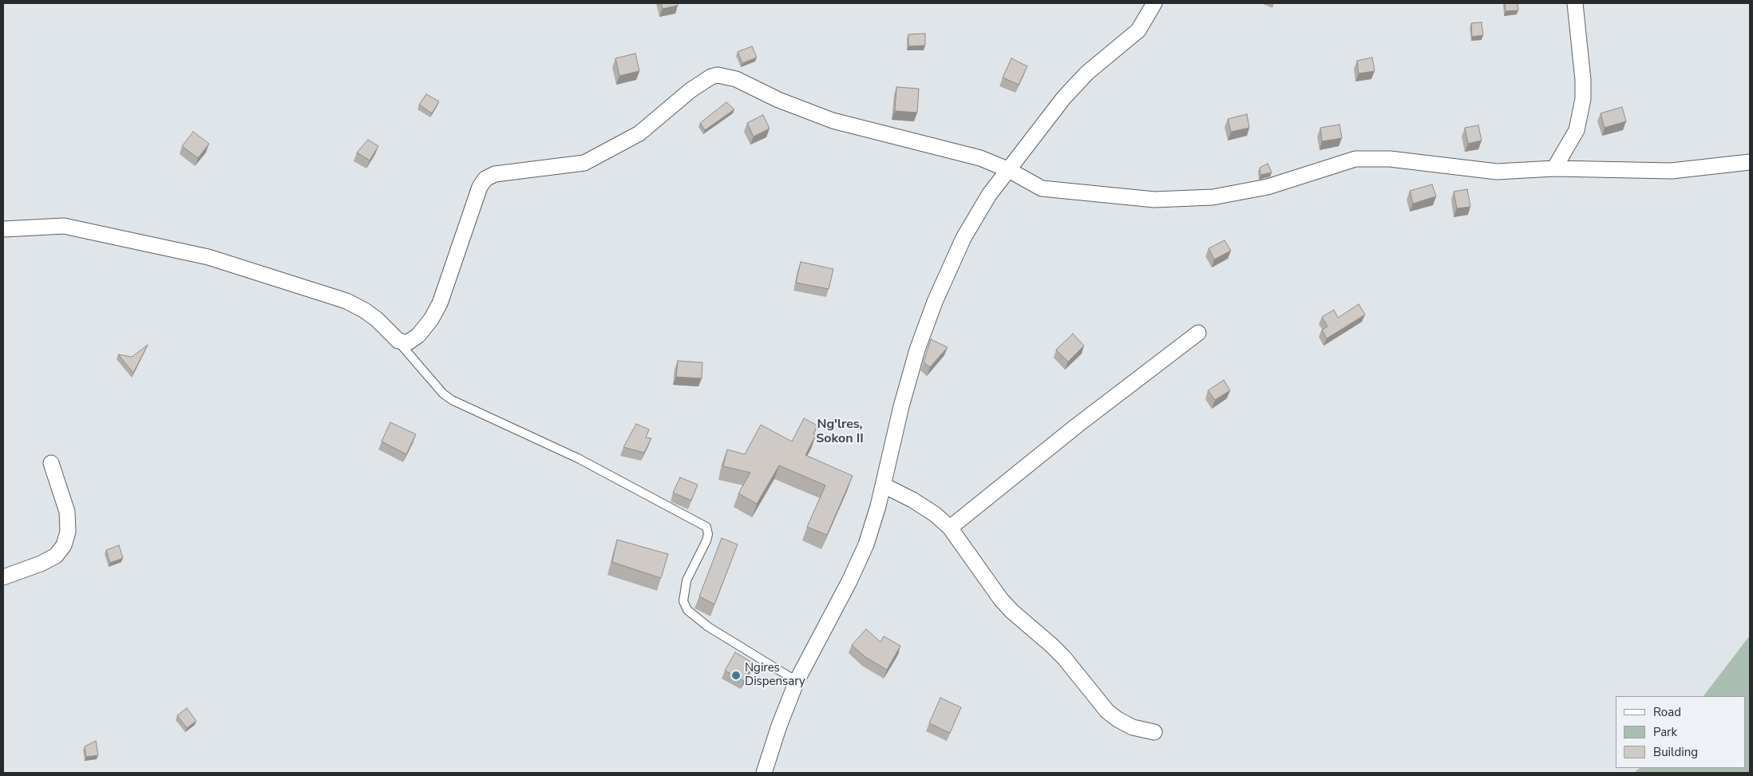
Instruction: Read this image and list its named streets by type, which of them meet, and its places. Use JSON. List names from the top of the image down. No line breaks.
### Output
{"districts":["Ng'lres, Sokon II"],"places":["Ngires Dispensary"],"legend":["Road","Park","Building"]}
